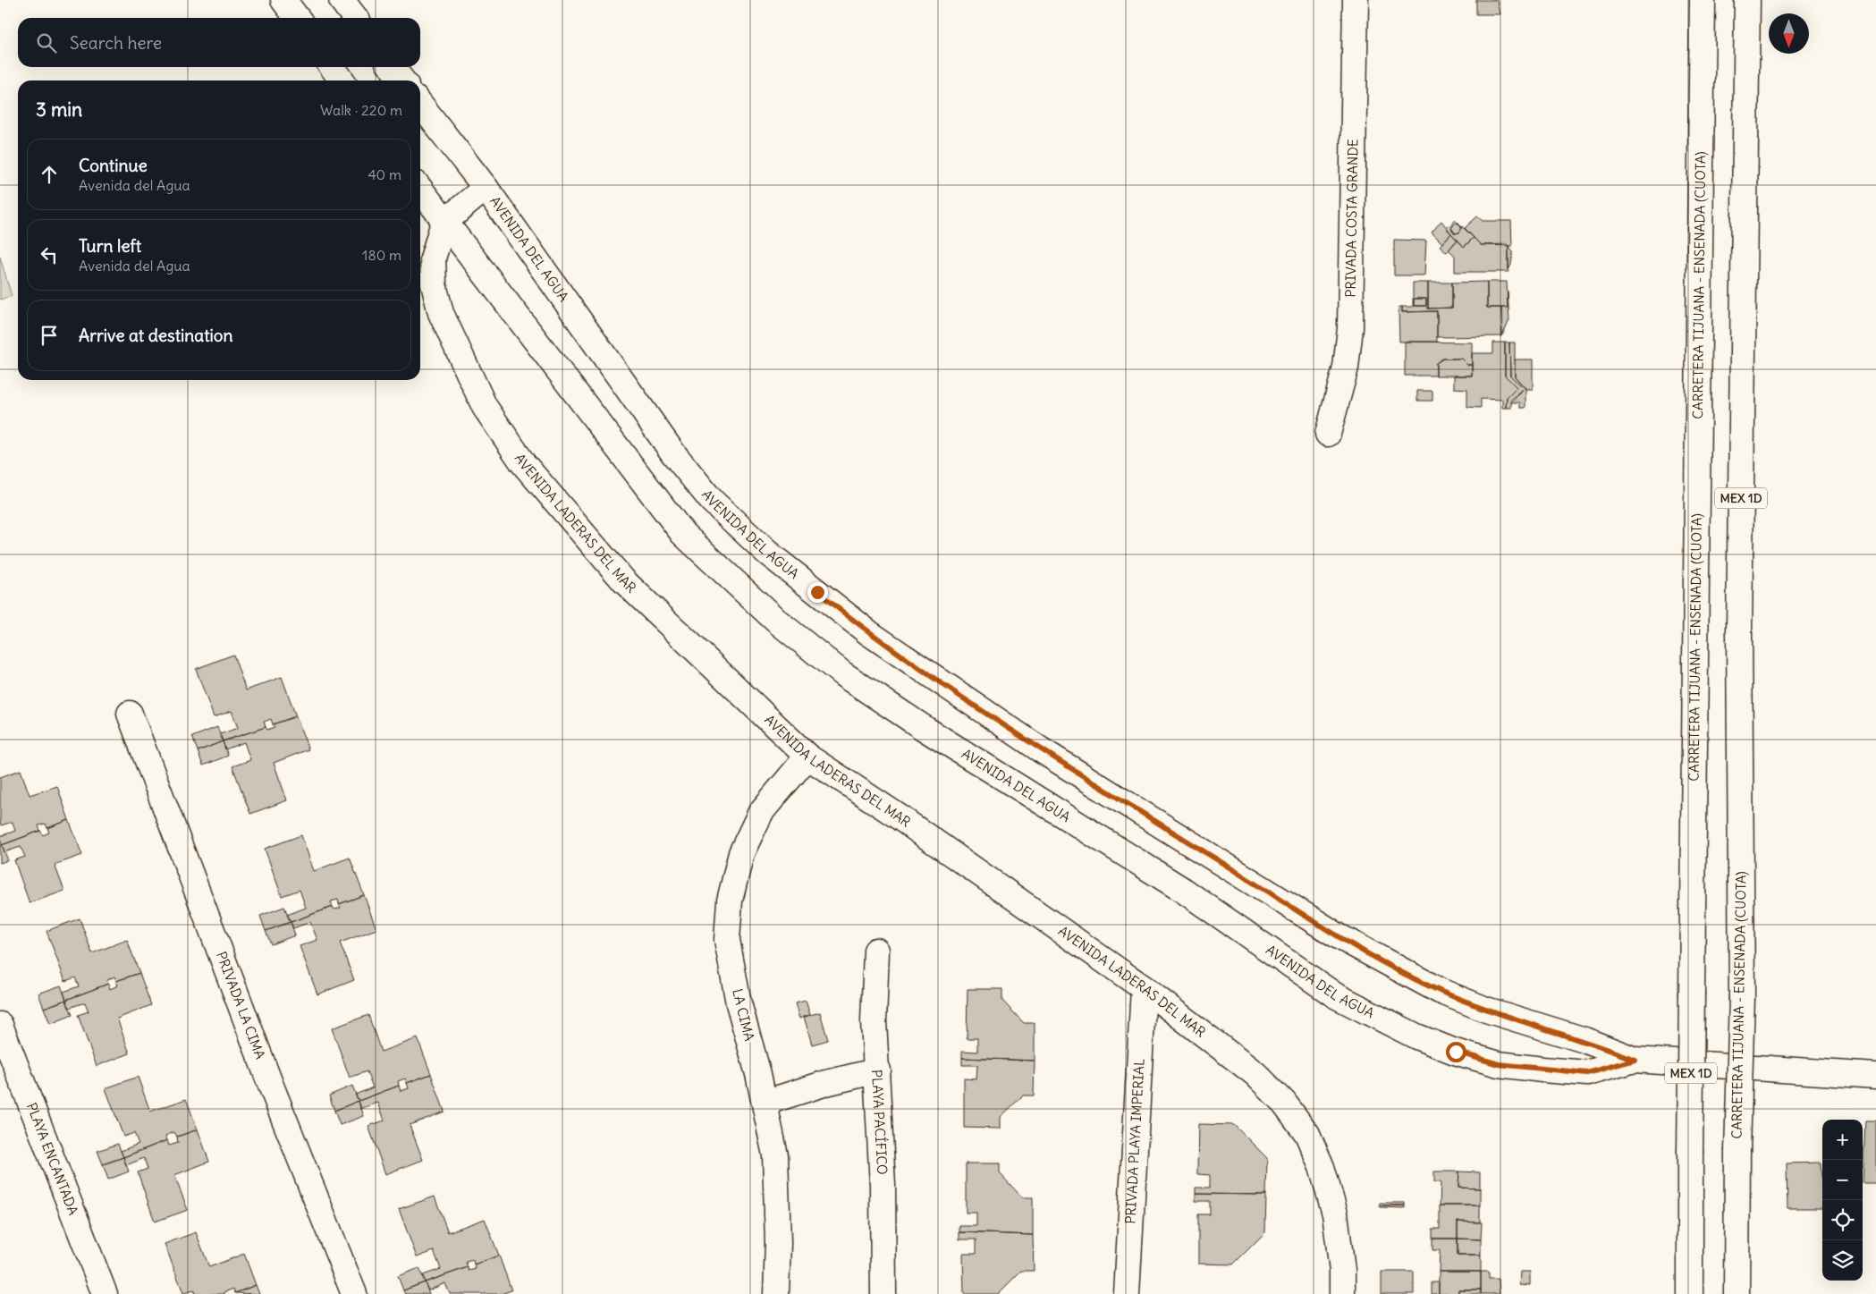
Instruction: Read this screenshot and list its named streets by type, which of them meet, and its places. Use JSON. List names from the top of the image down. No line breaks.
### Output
{"streets":{"main road":["PRIVADA COSTA GRANDE","AVENIDA DEL AGUA","CARRETERA TIJUANA - ENSENADA (CUOTA)","MEX 1D","AVENIDA LADERAS DEL MAR","PRIVADA LA CIMA","LA CIMA","PLAYA PACÍFICO","PRIVADA PLAYA IMPERIAL","PLAYA ENCANTADA"]},"crossings":[["AVENIDA DEL AGUA","AVENIDA LADERAS DEL MAR"],["AVENIDA LADERAS DEL MAR","LA CIMA"],["AVENIDA LADERAS DEL MAR","PRIVADA PLAYA IMPERIAL"]],"north":"bottom","page":{"search":"Search here","heading":["3 min","Walk · 220 m"],"list":[["Continue","Avenida del Agua","40 m"],["Turn left","Avenida del Agua","180 m"],"Arrive at destination"],"map_buttons":["+","−"]}}
